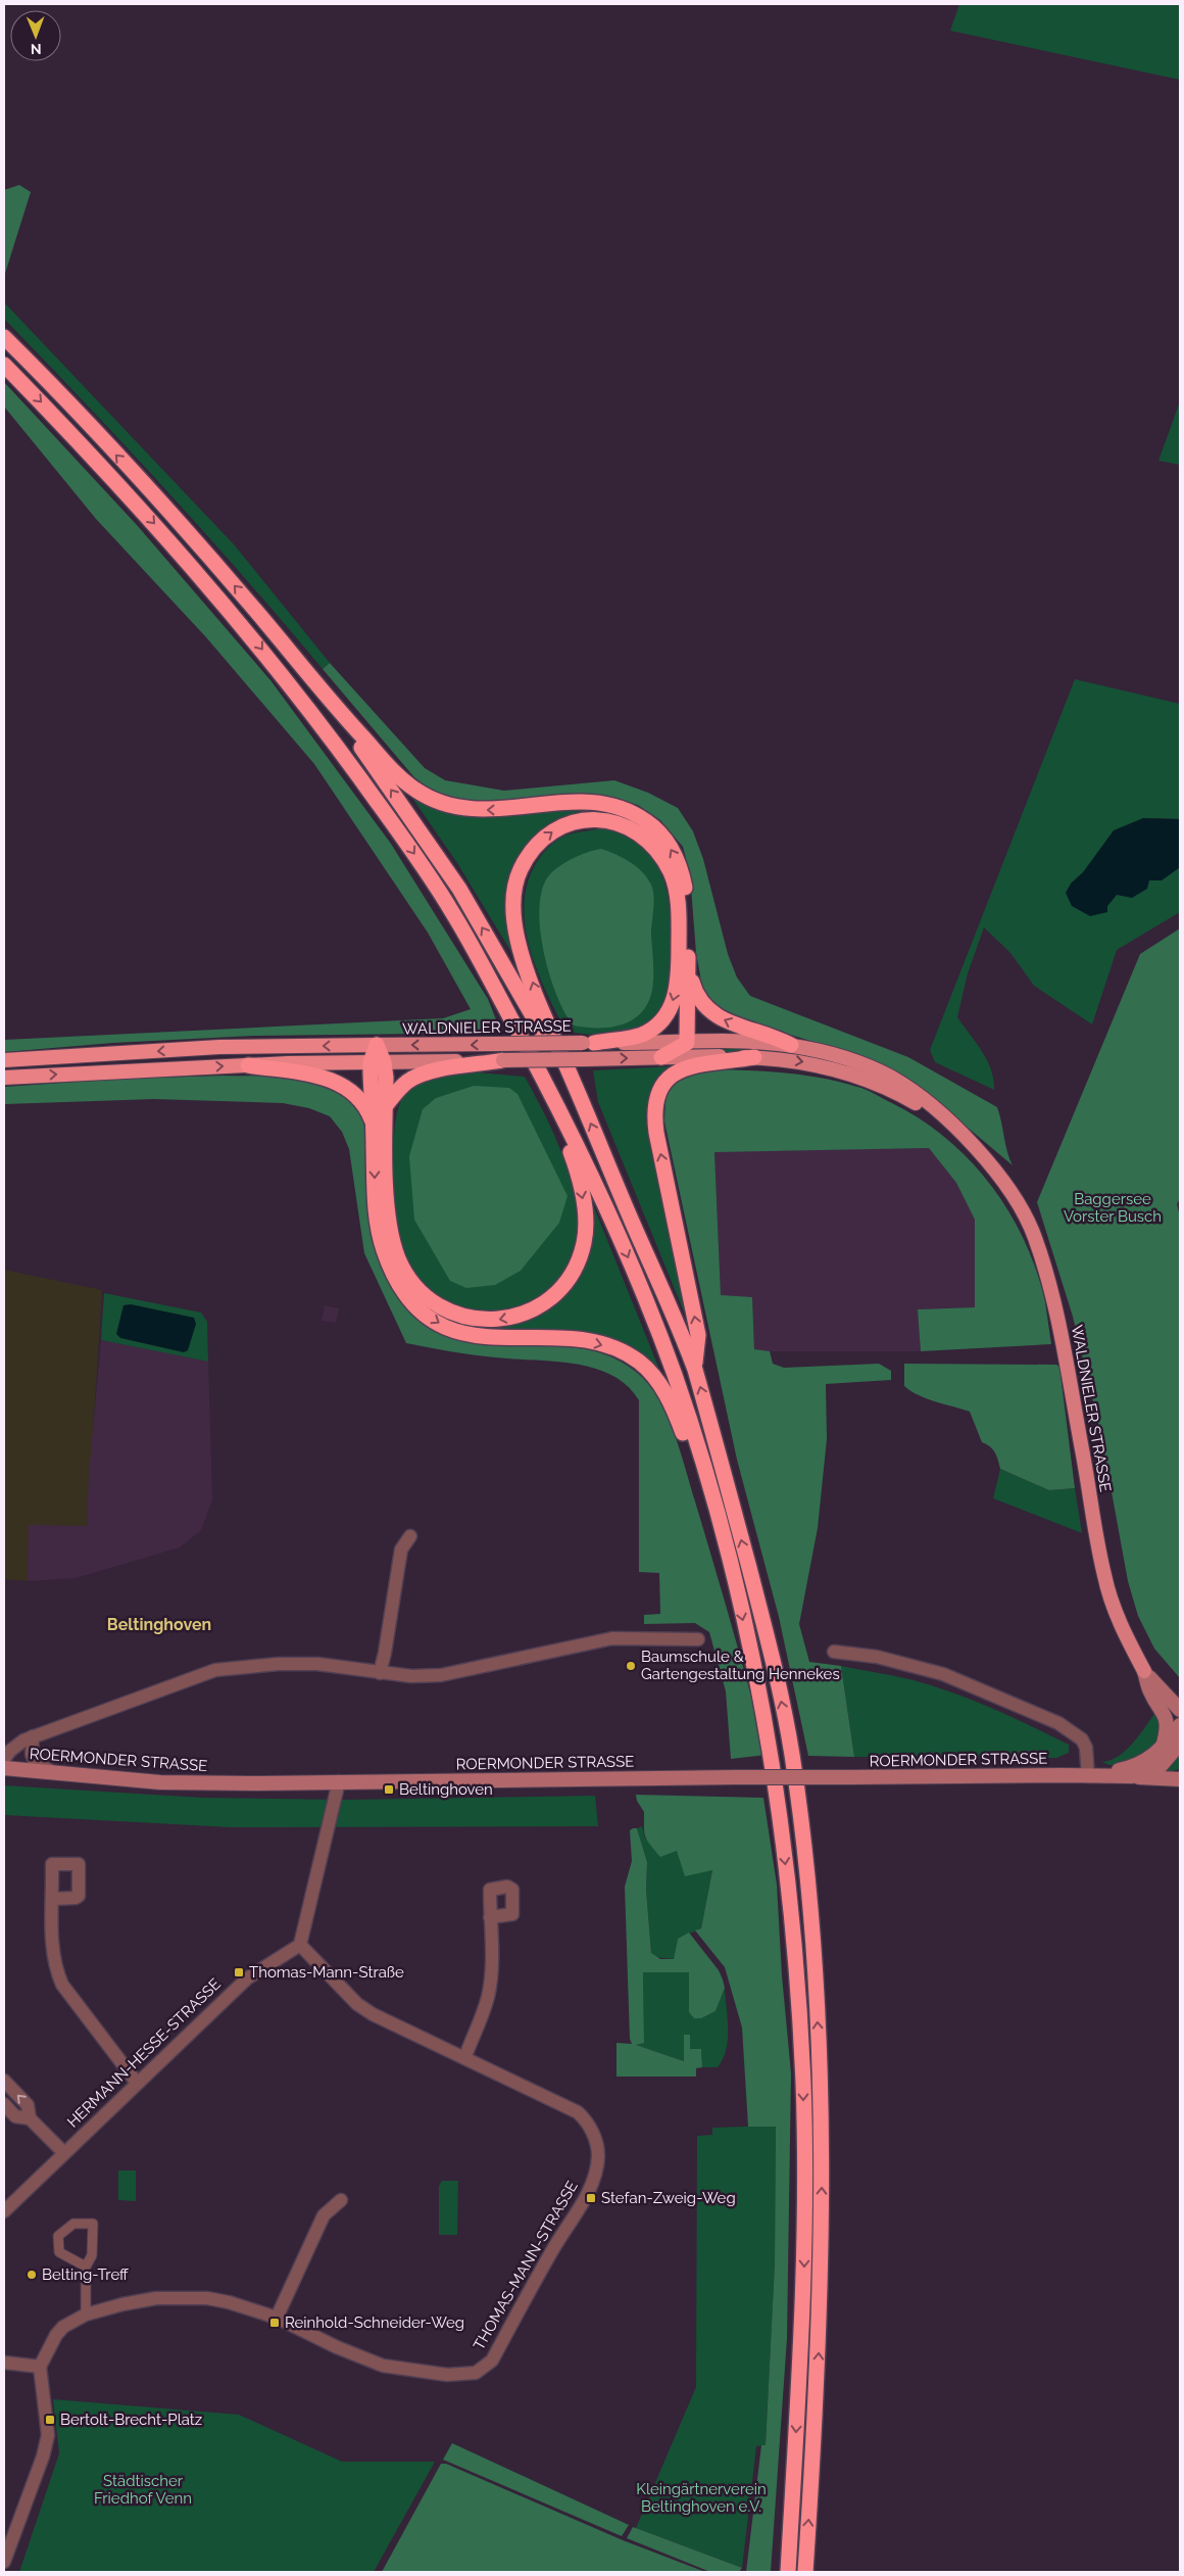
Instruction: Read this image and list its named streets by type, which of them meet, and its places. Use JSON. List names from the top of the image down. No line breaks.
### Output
{"streets":{"highway":["WALDNIELER STRASSE"],"main road":["ROERMONDER STRASSE"],"street":["HERMANN-HESSE-STRASSE","THOMAS-MANN-STRASSE"]},"crossings":[["HERMANN-HESSE-STRASSE","THOMAS-MANN-STRASSE"]],"districts":["Beltinghoven"],"parks":["Baggersee Vorster Busch","Städtischer Friedhof Venn","Kleingärtnerverein Beltinghoven e.V."],"places":{"other":["Baumschule & Gartengestaltung Hennekes","Belting-Treff"],"transit":["Beltinghoven","Thomas-Mann-Straße","Stefan-Zweig-Weg","Reinhold-Schneider-Weg","Bertolt-Brecht-Platz"]},"north":"bottom"}
